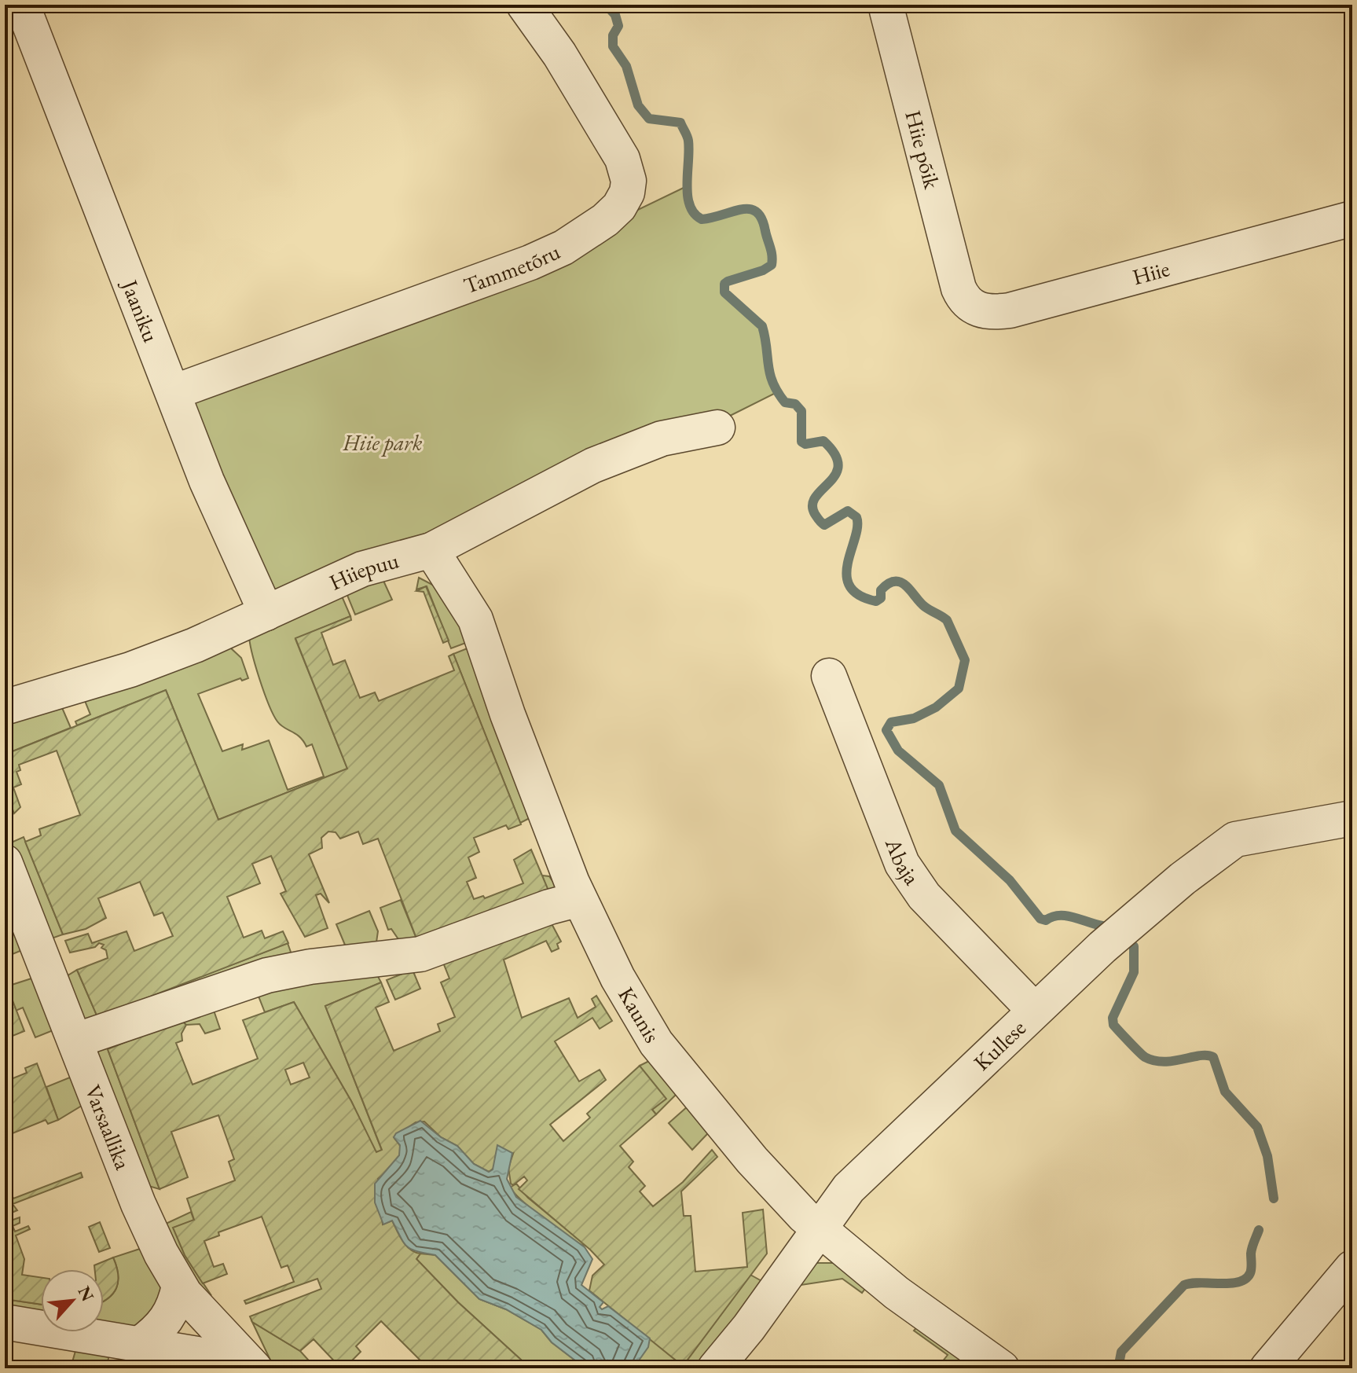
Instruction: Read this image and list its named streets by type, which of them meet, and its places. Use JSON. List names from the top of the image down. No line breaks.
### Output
{"streets":{"street":["Hiie põik","Tammetõru","Hiie","Jaaniku","Hiiepuu","Abaja","Kaunis","Kullese","Varsaallika"]},"crossings":[["Hiie põik","Hiie"],["Tammetõru","Jaaniku"],["Jaaniku","Hiiepuu"],["Hiiepuu","Kaunis"],["Abaja","Kullese"],["Kaunis","Kullese"]],"parks":["Hiie park"],"north":"top right"}
